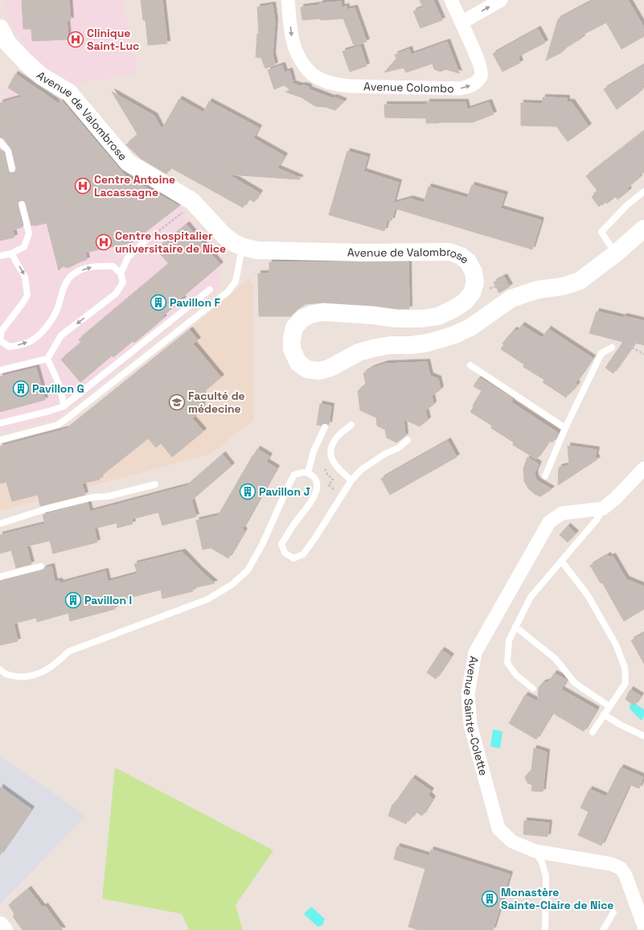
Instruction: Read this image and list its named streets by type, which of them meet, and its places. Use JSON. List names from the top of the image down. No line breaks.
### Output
{"streets":{"main road":["Avenue de Valombrose"],"street":["Avenue Colombo","Avenue Sainte-Colette"]},"places":{"hospital":["Clinique Saint-Luc","Centre Antoine Lacassagne","Centre hospitalier universitaire de Nice"],"building":["Pavillon F","Pavillon G","Pavillon J","Pavillon I","Monastère Sainte-Claire de Nice"],"school or university":["Faculté de médecine"]}}
